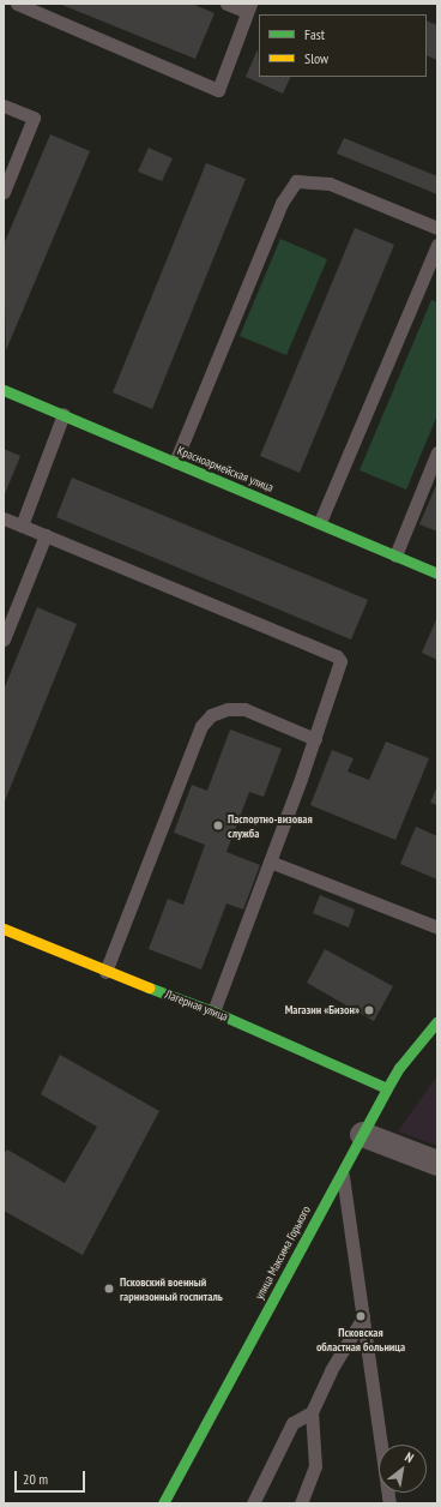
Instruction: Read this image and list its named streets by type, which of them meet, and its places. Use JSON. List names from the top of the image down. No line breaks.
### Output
{"streets":{"street":["Красноармейская улица","Лагерная улица","улица Максима Горького"]},"crossings":[["Лагерная улица","улица Максима Горького"]],"places":["Паспортно-визовая служба","Магазин «Бизон»","Псковский военный гарнизонный госпиталь","Псковская областная больница"],"legend":["Fast","Slow"],"scale_bar":"20 m","north":"top right"}
